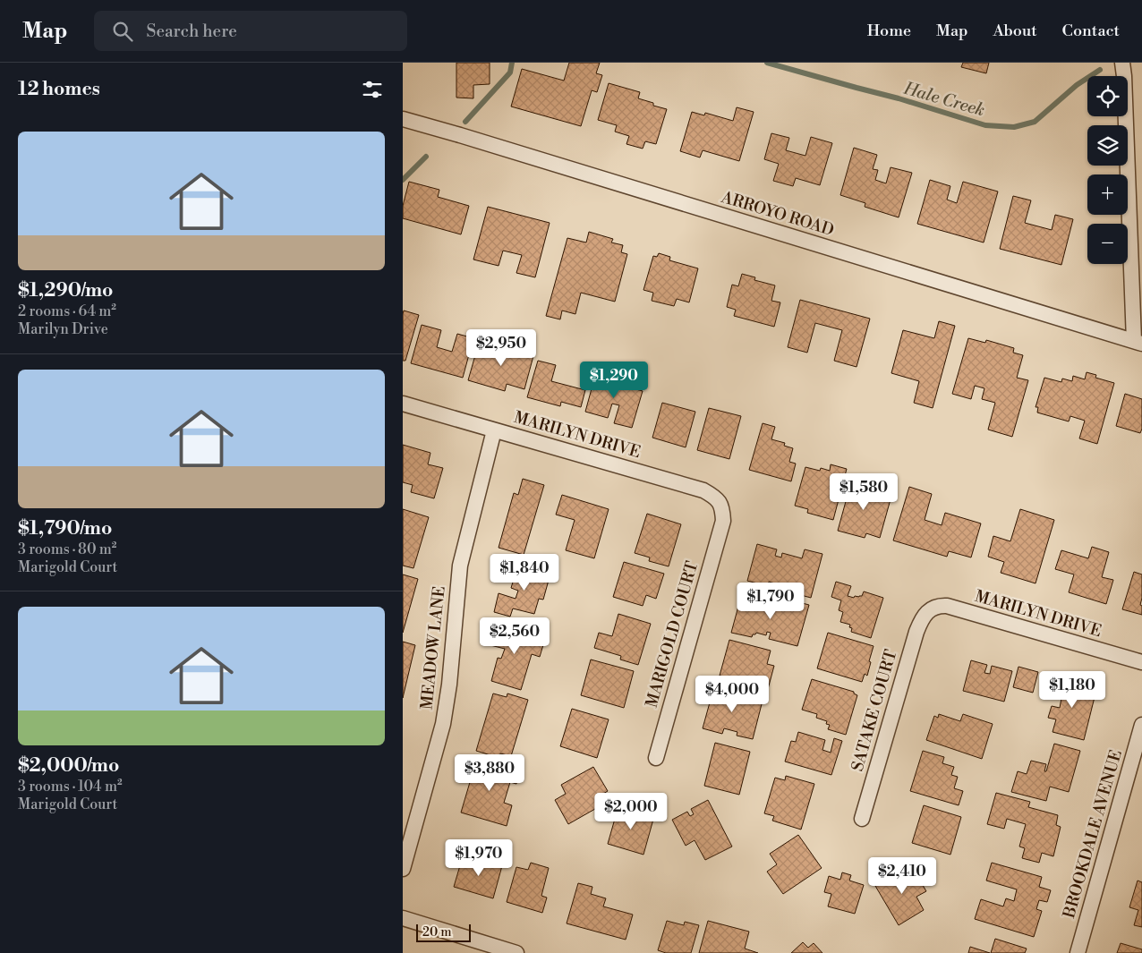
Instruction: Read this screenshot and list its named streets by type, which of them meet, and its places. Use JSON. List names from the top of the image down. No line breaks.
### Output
{"streets":{"street":["ARROYO ROAD","MARILYN DRIVE","MARIGOLD COURT","MEADOW LANE","SATAKE COURT","BROOKDALE AVENUE"]},"crossings":[["MARILYN DRIVE","MARIGOLD COURT"],["MARILYN DRIVE","MEADOW LANE"],["MARILYN DRIVE","SATAKE COURT"]],"water":["Hale Creek"],"scale_bar":"20 m","page":{"header":"Map","search":"Search here","nav":["Home","Map","About","Contact"],"heading":"12 homes","map_buttons":["+","−"],"list":[{"name":"$1,290/mo","note":"2 rooms · 64 m² · Marilyn Drive"},{"name":"$1,790/mo","note":"3 rooms · 80 m² · Marigold Court"},{"name":"$2,000/mo","note":"3 rooms · 104 m² · Marigold Court"}],"price":["$2,950","$1,290","$1,580","$1,840","$1,790","$2,560","$1,180","$4,000","$3,880","$2,000","$1,970","$2,410"],"scale":"20 m"}}
